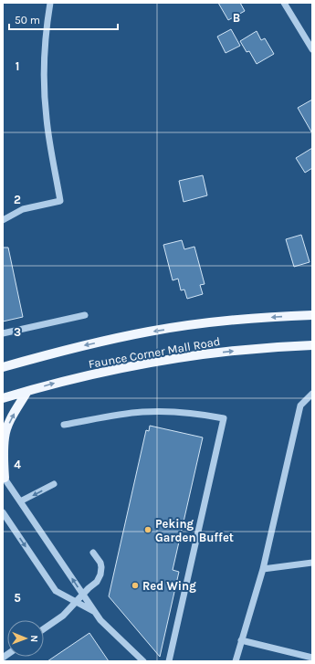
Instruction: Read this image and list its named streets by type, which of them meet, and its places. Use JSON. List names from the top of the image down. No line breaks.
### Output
{"streets":{"main road":["Faunce Corner Mall Road"]},"places":["Peking Garden Buffet","Red Wing"],"scale_bar":"50 m","north":"right","grid":{"columns":["B"],"rows":["1","2","3","4","5"]}}
